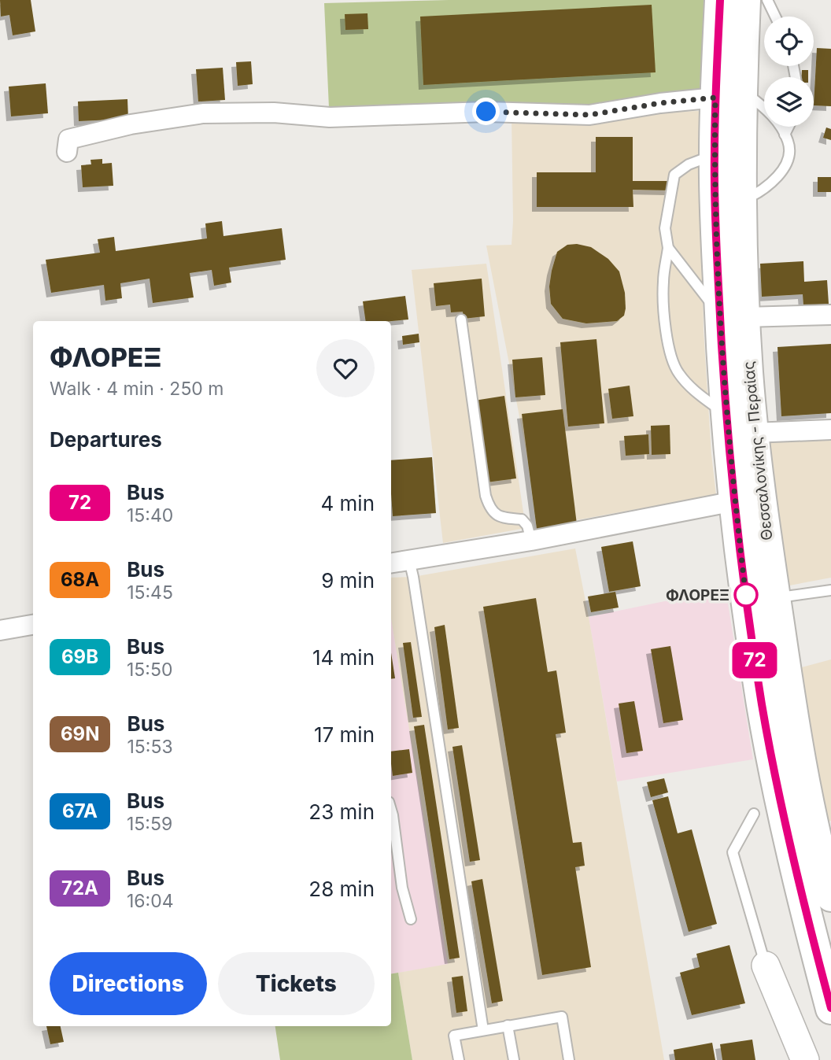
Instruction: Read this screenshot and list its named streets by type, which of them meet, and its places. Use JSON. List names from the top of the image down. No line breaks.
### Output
{"streets":{"main road":["Θεσσαλονίκης - Περαίας"]},"places":["ΦΛΟΡΕΞ"],"lines":["bus line 72"],"page":{"on_map":"72","heading":[["ΦΛΟΡΕΞ","Walk · 4 min · 250 m"],"Departures"],"list":[{"mark":"72","name":"Bus","note":"15:40","value":"4 min"},{"mark":"68Α","name":"Bus","note":"15:45","value":"9 min"},{"mark":"69Β","name":"Bus","note":"15:50","value":"14 min"},{"mark":"69Ν","name":"Bus","note":"15:53","value":"17 min"},{"mark":"67Α","name":"Bus","note":"15:59","value":"23 min"},{"mark":"72A","name":"Bus","note":"16:04","value":"28 min"}],"buttons":["Directions","Tickets"]}}
